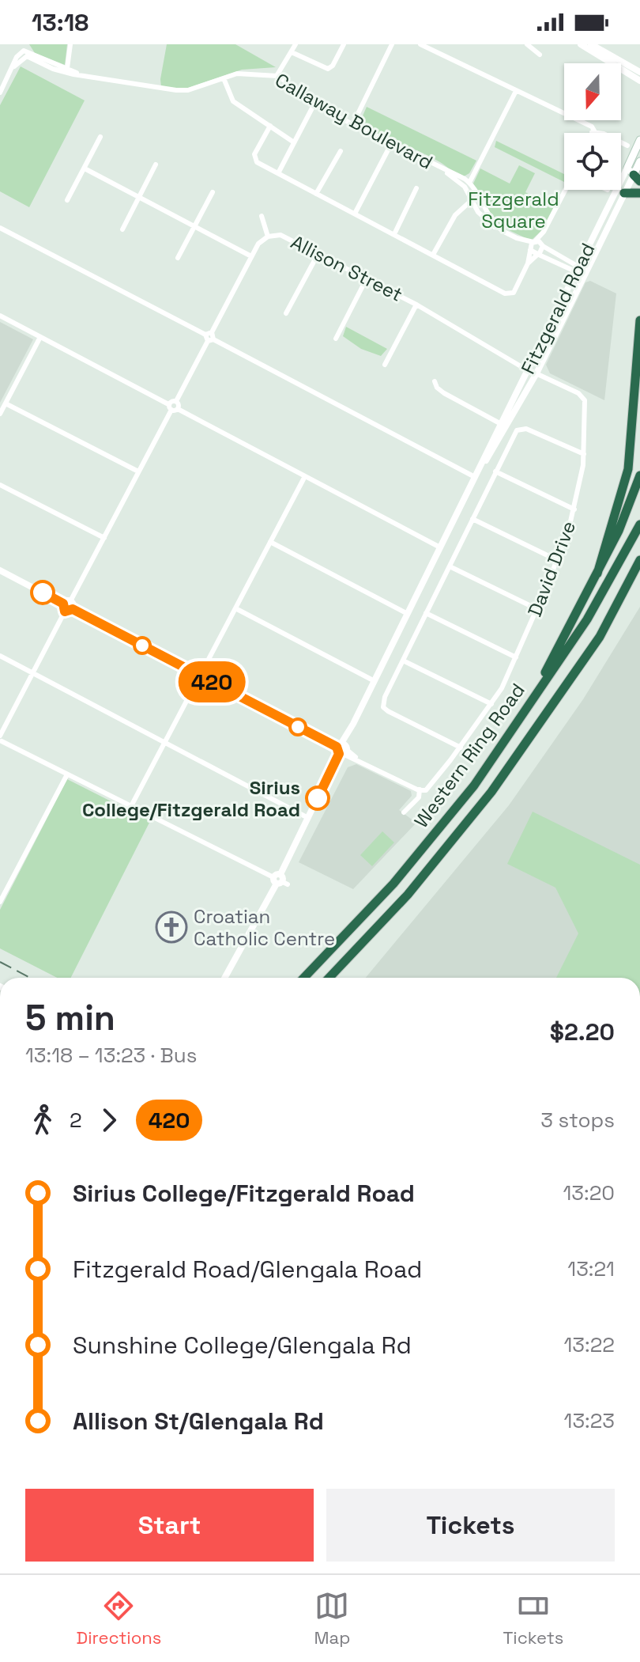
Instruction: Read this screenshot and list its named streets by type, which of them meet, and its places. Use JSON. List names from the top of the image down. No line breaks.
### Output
{"streets":{"highway":["Western Ring Road"],"main road":["Fitzgerald Road"],"street":["Callaway Boulevard","Allison Street","David Drive"]},"crossings":[["Allison Street","Fitzgerald Road"],["Allison Street","David Drive"],["Fitzgerald Road","David Drive"]],"parks":["Fitzgerald Square"],"places":{"other":["Sirius College/Fitzgerald Road"],"church":["Croatian Catholic Centre"]},"lines":["bus line 420"],"north":"bottom","page":{"status":"13:18","on_map":"420","heading":["5 min","13:18 – 13:23 · Bus","$2.20"],"legs":["2","420","3 stops"],"list":[{"name":"Sirius College/Fitzgerald Road","value":"13:20"},{"name":"Fitzgerald Road/Glengala Road","value":"13:21"},{"name":"Sunshine College/Glengala Rd","value":"13:22"},{"name":"Allison St/Glengala Rd","value":"13:23"}],"buttons":["Start","Tickets"],"tabs":["Directions","Map","Tickets"]}}
